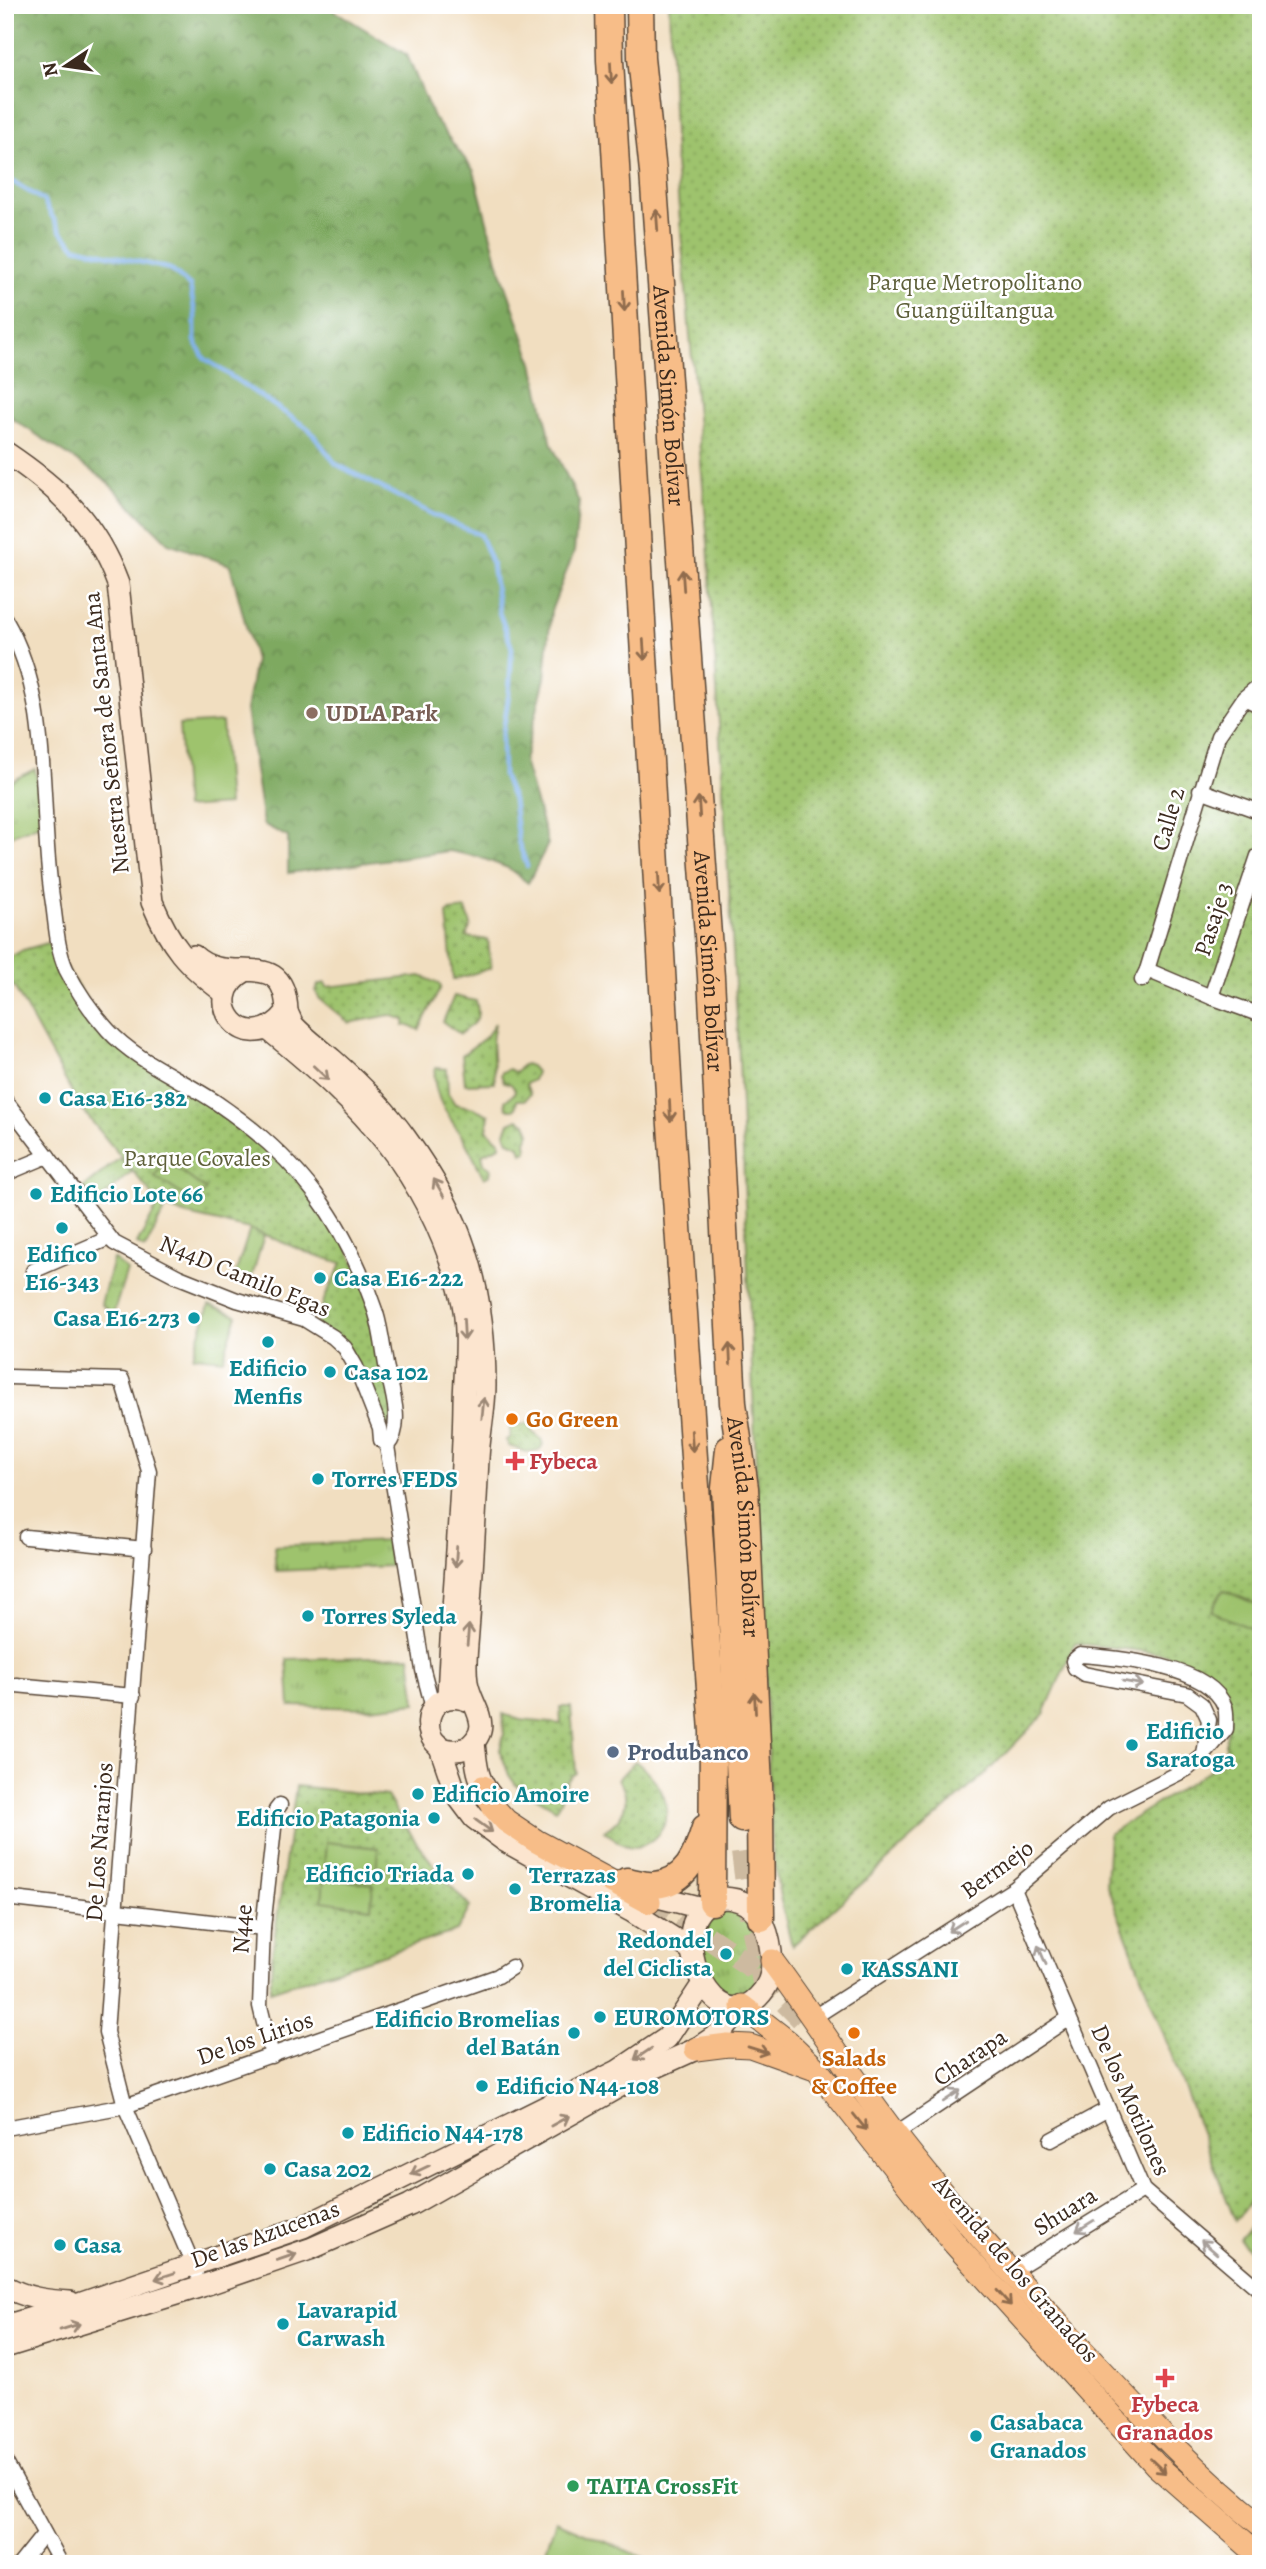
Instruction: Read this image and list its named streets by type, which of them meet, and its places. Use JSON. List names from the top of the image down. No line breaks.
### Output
{"streets":{"highway":["Avenida Simón Bolívar"],"main road":["Avenida de los Granados"],"street":["Nuestra Señora de Santa Ana","Calle 2","Pasaje 3","N44D Camilo Egas","De Los Naranjos","Bermejo","N44e","De los Lirios","Charapa","De los Motilones","Shuara","De las Azucenas"]},"crossings":[["Avenida Simón Bolívar","De las Azucenas"],["Avenida Simón Bolívar","Avenida de los Granados"],["Calle 2","Pasaje 3"],["De Los Naranjos","De los Lirios"],["De Los Naranjos","De las Azucenas"],["Bermejo","De los Motilones"],["Bermejo","Avenida de los Granados"],["N44e","De los Lirios"],["Charapa","De los Motilones"],["Charapa","Avenida de los Granados"],["De los Motilones","Shuara"],["Shuara","Avenida de los Granados"],["De las Azucenas","Avenida de los Granados"]],"one_way":["De los Motilones"],"parks":["Parque Metropolitano Guangüiltangua","Parque Covales"],"places":{"other":["UDLA Park","Casa E16-382","Edificio Lote 66","Edifico E16-343","Casa E16-222","Casa E16-273","Edificio Menfis","Casa 102","Go Green","Torres FEDS","Torres Syleda","Edificio Saratoga","Produbanco","Edificio Amoire","Edificio Patagonia","Edificio Triada","Terrazas Bromelia","Redondel del Ciclista","KASSANI","EUROMOTORS","Edificio Bromelias del Batán","Salads & Coffee","Edificio N44-108","Edificio N44-178","Casa 202","Casa","Lavarapid Carwash","Casabaca Granados","TAITA CrossFit"],"health":["Fybeca","Fybeca Granados"]},"north":"left"}
